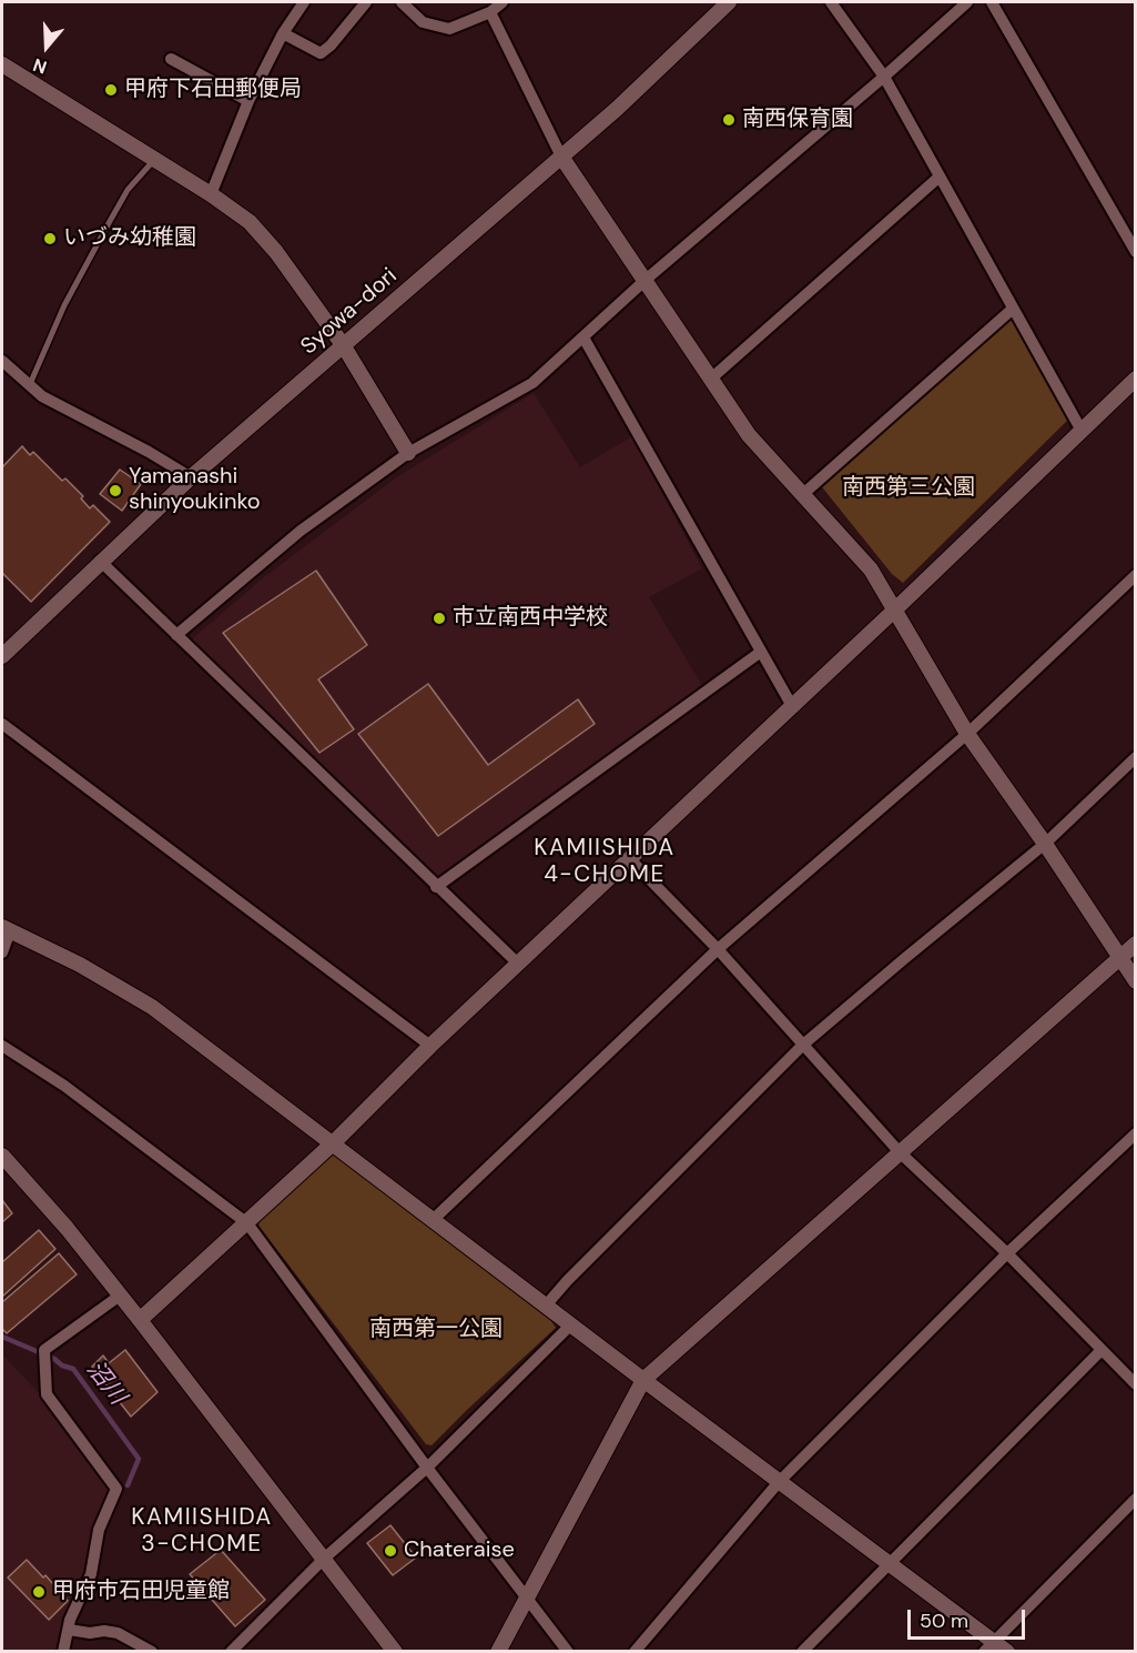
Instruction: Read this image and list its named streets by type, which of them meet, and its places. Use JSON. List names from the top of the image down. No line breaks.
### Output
{"streets":{"street":["Syowa-dori"]},"districts":["KAMIISHIDA 4-CHOME","KAMIISHIDA 3-CHOME"],"water":["沼川"],"parks":["南西第三公園","南西第一公園"],"places":["甲府下石田郵便局","南西保育園","いづみ幼稚園","Yamanashi shinyoukinko","市立南西中学校","Chateraise","甲府市石田児童館"],"scale_bar":"50 m","north":"bottom"}
